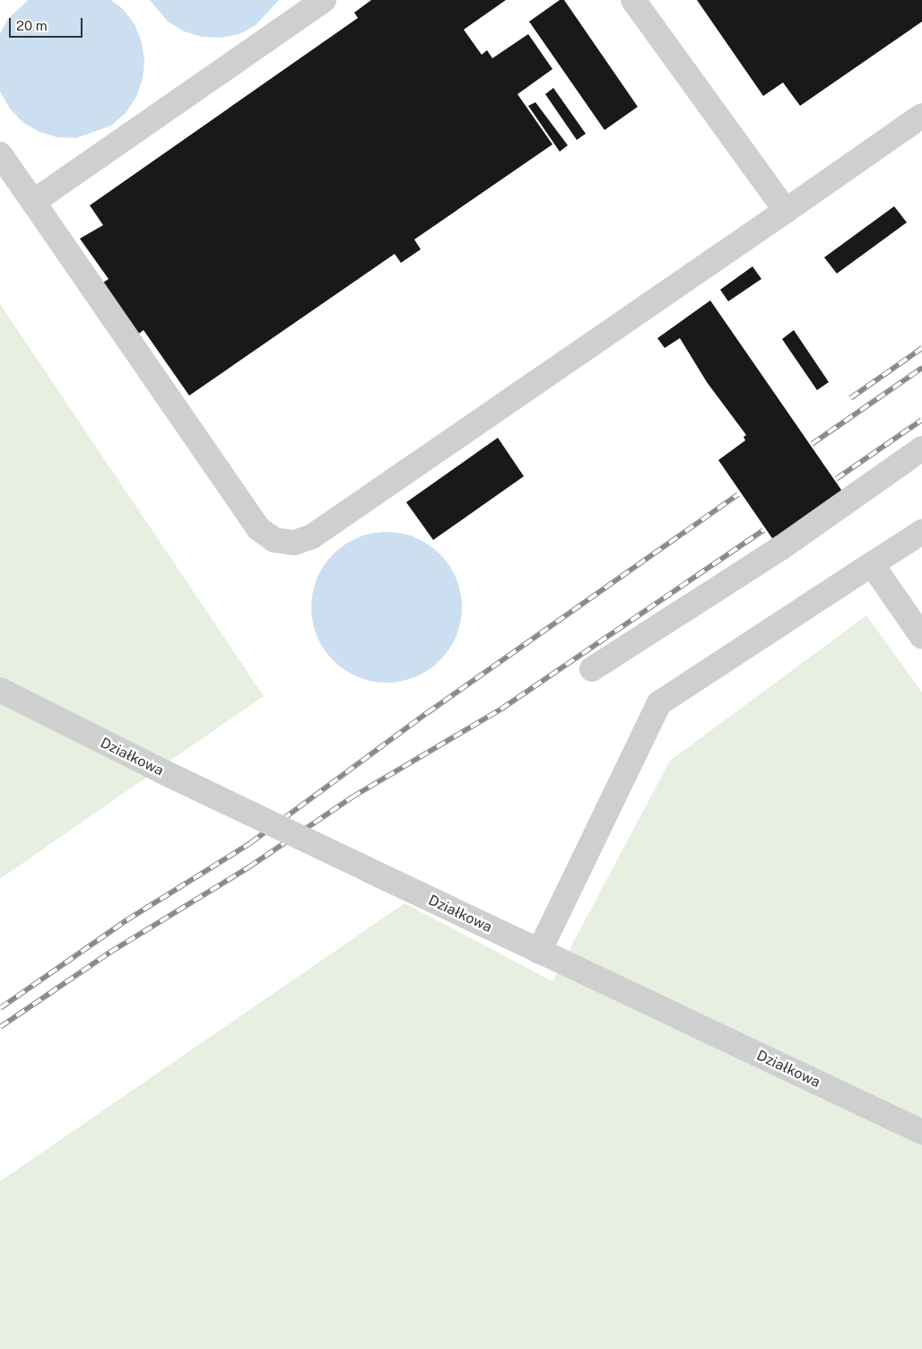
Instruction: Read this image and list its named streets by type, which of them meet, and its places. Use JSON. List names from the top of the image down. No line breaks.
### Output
{"streets":{"street":["Działkowa"]},"scale_bar":"20 m"}
